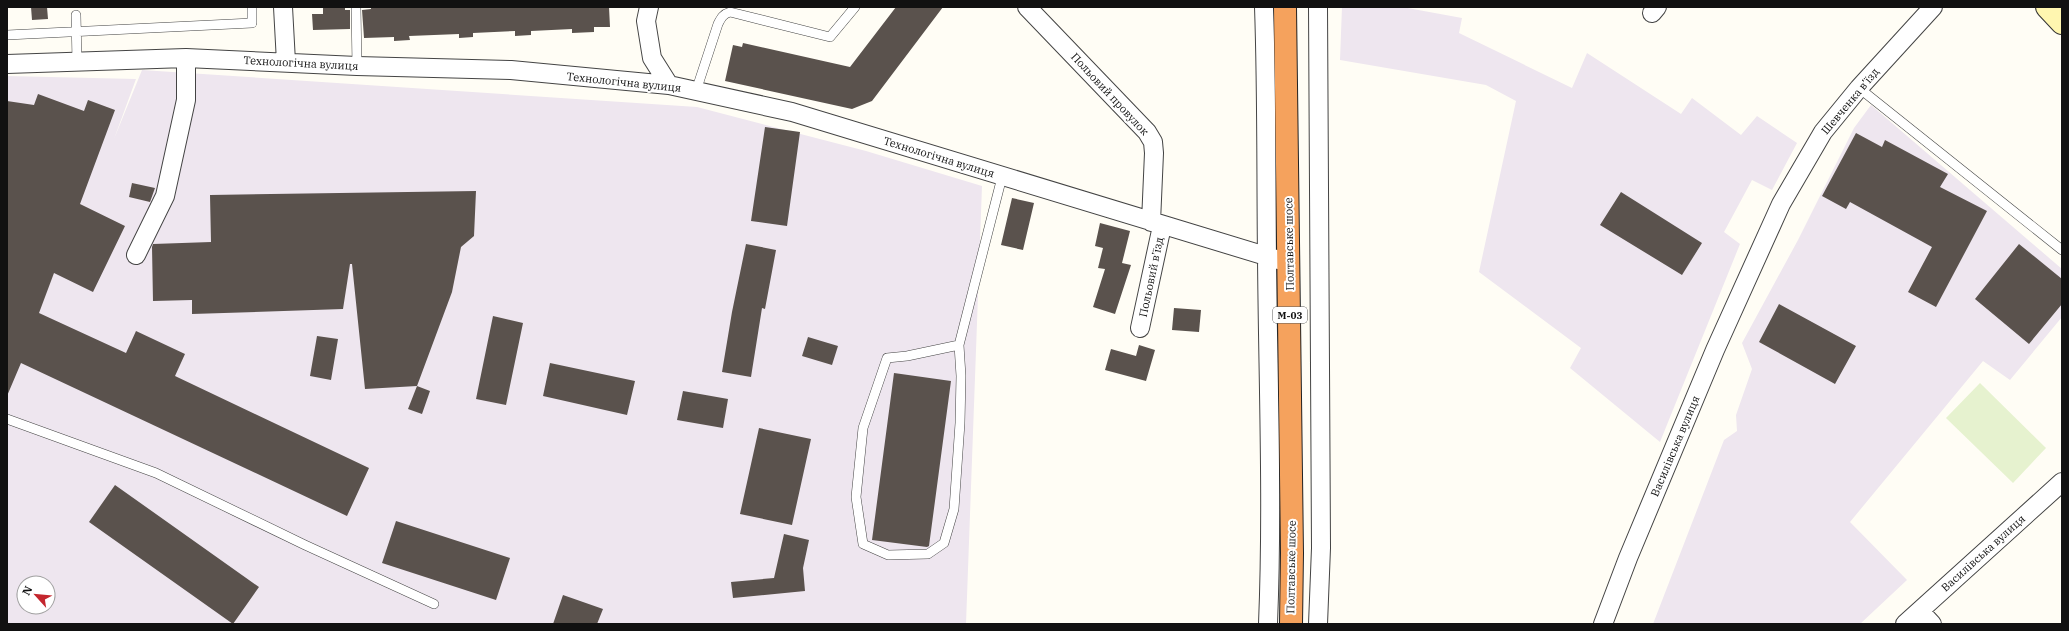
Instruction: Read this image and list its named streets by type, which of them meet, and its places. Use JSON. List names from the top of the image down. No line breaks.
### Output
{"streets":{"highway":["Полтавське шосе","М-03"],"street":["Технологічна вулиця","Польовий провулок","Шевченка в’їзд","Польовий в’їзд","Василівська вулиця"]},"crossings":[["Технологічна вулиця","Польовий провулок"],["Технологічна вулиця","Полтавське шосе"],["Технологічна вулиця","Польовий в’їзд"],["Польовий провулок","Польовий в’їзд"],["Шевченка в’їзд","Василівська вулиця"]],"north":"top left"}
